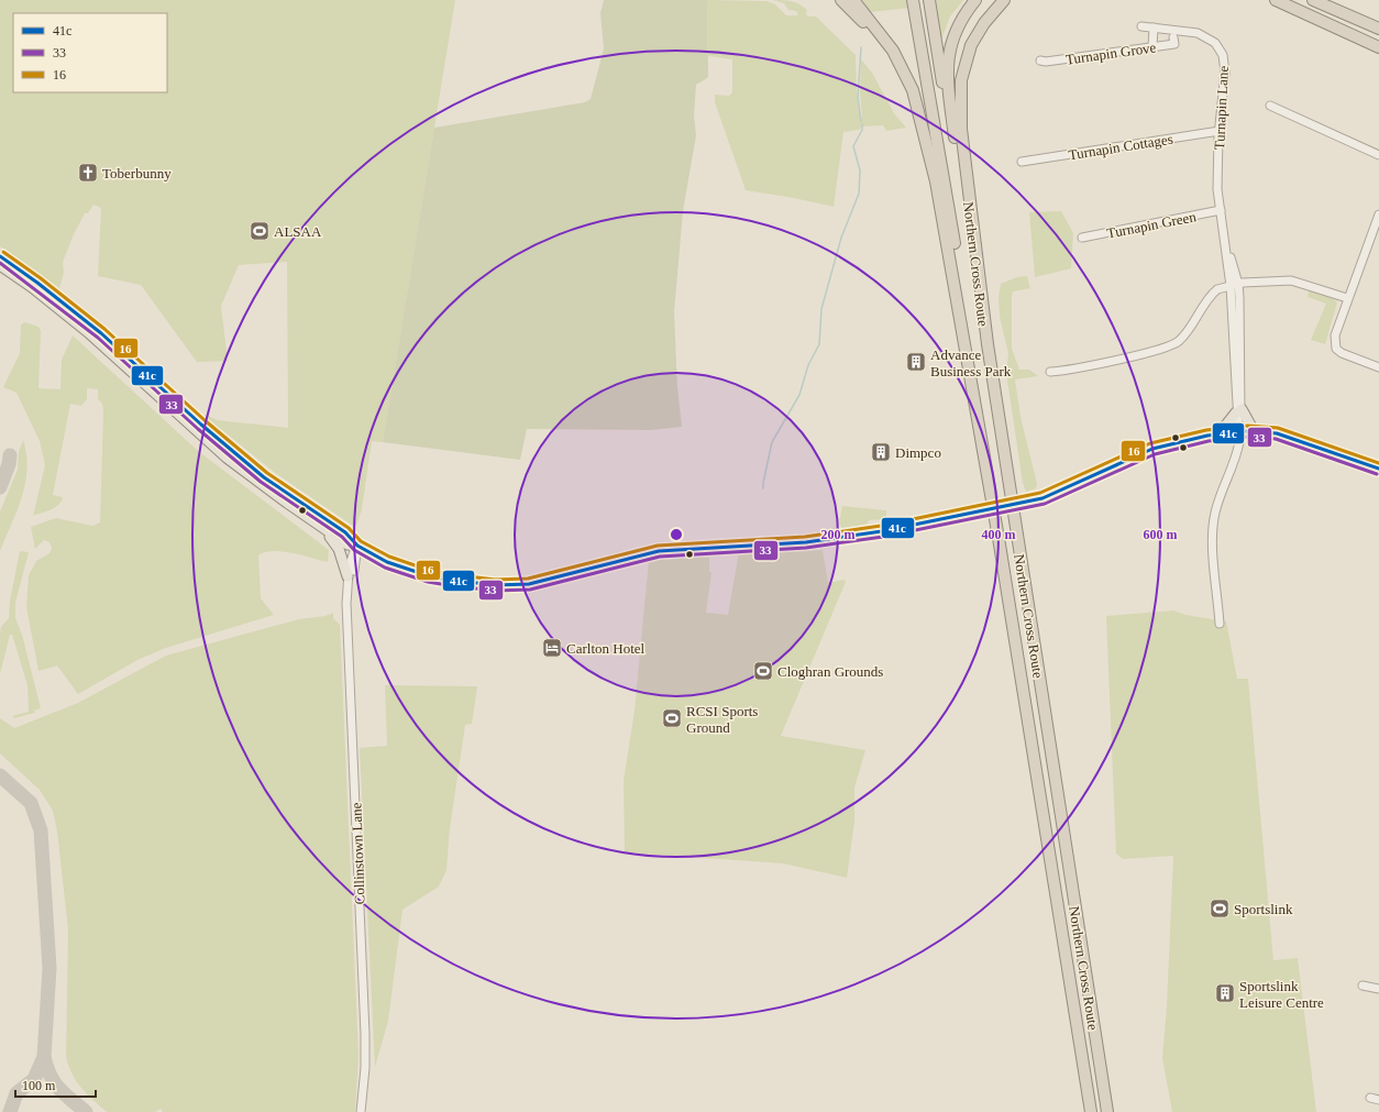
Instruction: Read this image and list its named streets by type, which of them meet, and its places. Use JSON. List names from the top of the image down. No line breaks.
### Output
{"streets":{"highway":["Northern Cross Route"],"street":["Turnapin Grove","Turnapin Lane","Turnapin Cottages","Turnapin Green","Collinstown Lane"]},"crossings":[["Turnapin Lane","Turnapin Cottages"],["Turnapin Lane","Turnapin Green"]],"places":{"church":["Toberbunny"],"sports":["ALSAA","Cloghran Grounds","RCSI Sports Ground","Sportslink"],"building":["Advance Business Park","Dimpco","Sportslink Leisure Centre"],"hotel":["Carlton Hotel"]},"lines":["transit line 16","transit line 41c","transit line 33"],"legend":["41c","33","16"],"scale_bar":"100 m","rings":["200 m","400 m","600 m"]}
